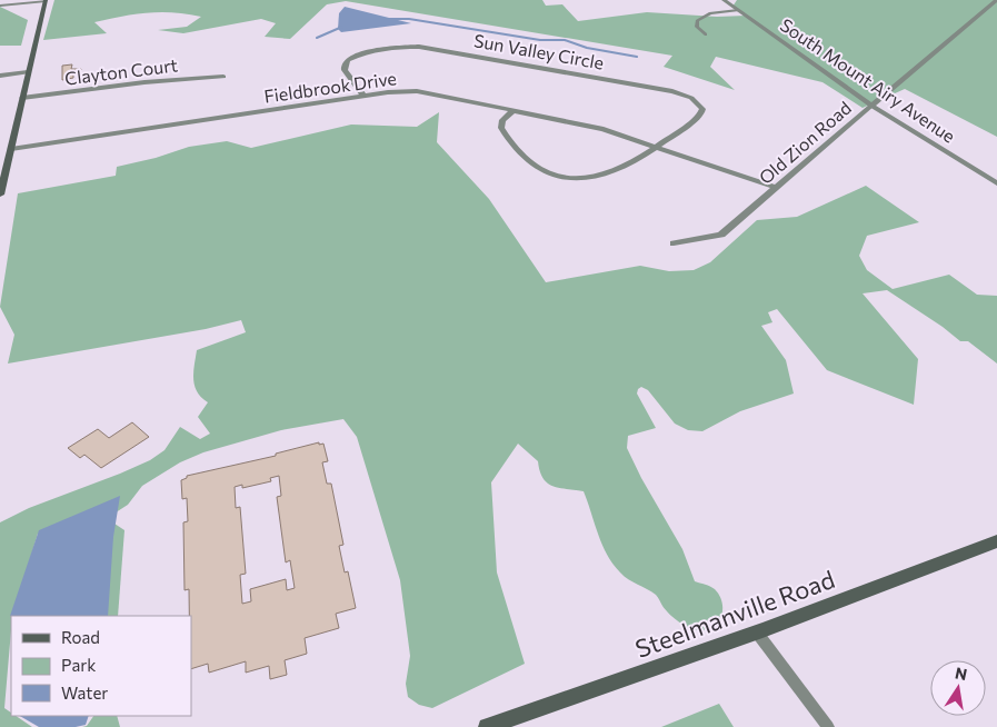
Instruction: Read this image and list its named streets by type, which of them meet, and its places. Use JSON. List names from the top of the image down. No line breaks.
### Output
{"streets":{"main road":["Steelmanville Road"],"street":["Sun Valley Circle","Clayton Court","South Mount Airy Avenue","Fieldbrook Drive","Old Zion Road"]},"crossings":[["Sun Valley Circle","Fieldbrook Drive"],["South Mount Airy Avenue","Old Zion Road"],["Fieldbrook Drive","Old Zion Road"]],"legend":["Road","Park","Water"],"north":"top"}
